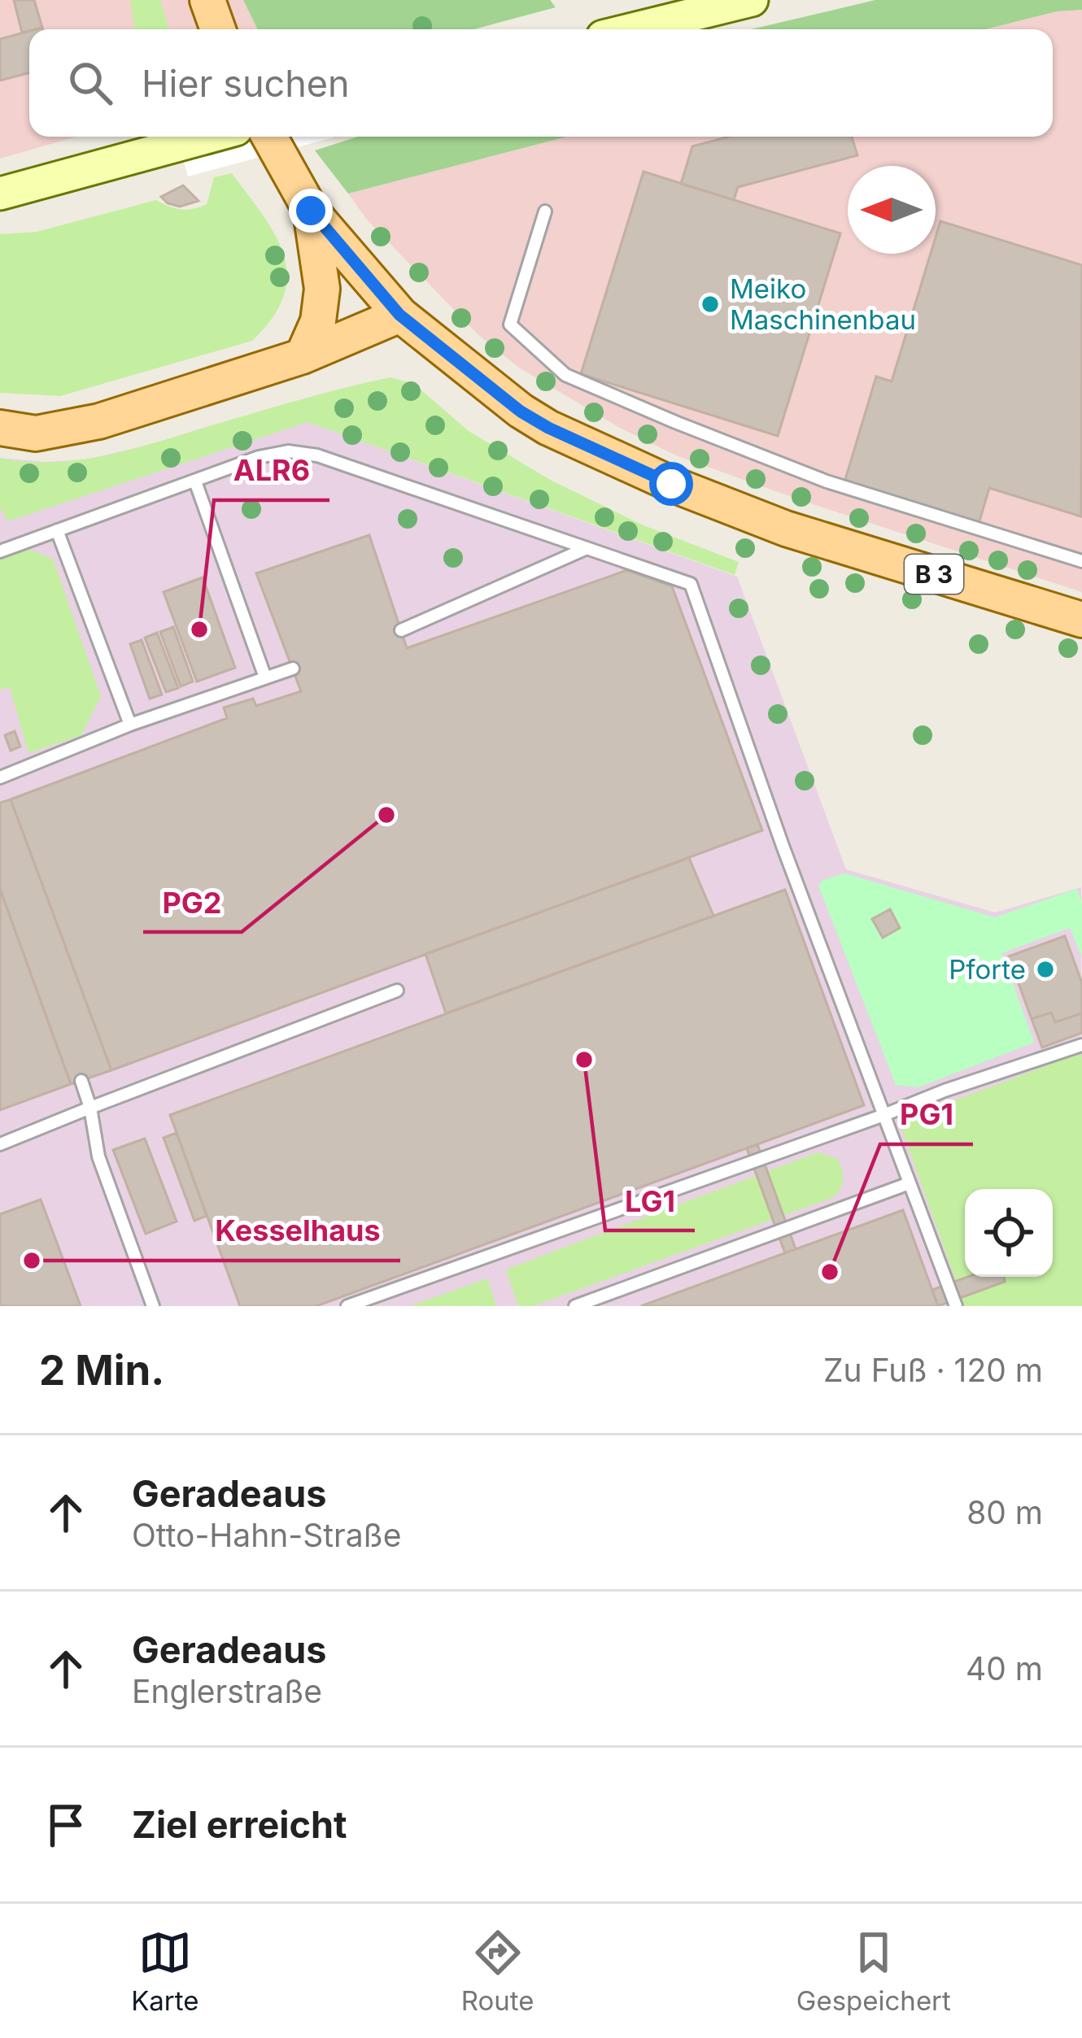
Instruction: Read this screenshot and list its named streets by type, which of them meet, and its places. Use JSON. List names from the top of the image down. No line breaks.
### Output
{"streets":{"main road":["B 3"]},"places":["Meiko Maschinenbau","ALR6","PG2","Pforte","LG1","Kesselhaus","PG1"],"north":"left","page":{"search":"Hier suchen","heading":["2 Min.","Zu Fuß · 120 m"],"list":[["Geradeaus","Otto-Hahn-Straße","80 m"],["Geradeaus","Englerstraße","40 m"],"Ziel erreicht"],"nav":["Karte","Route","Gespeichert"]}}
